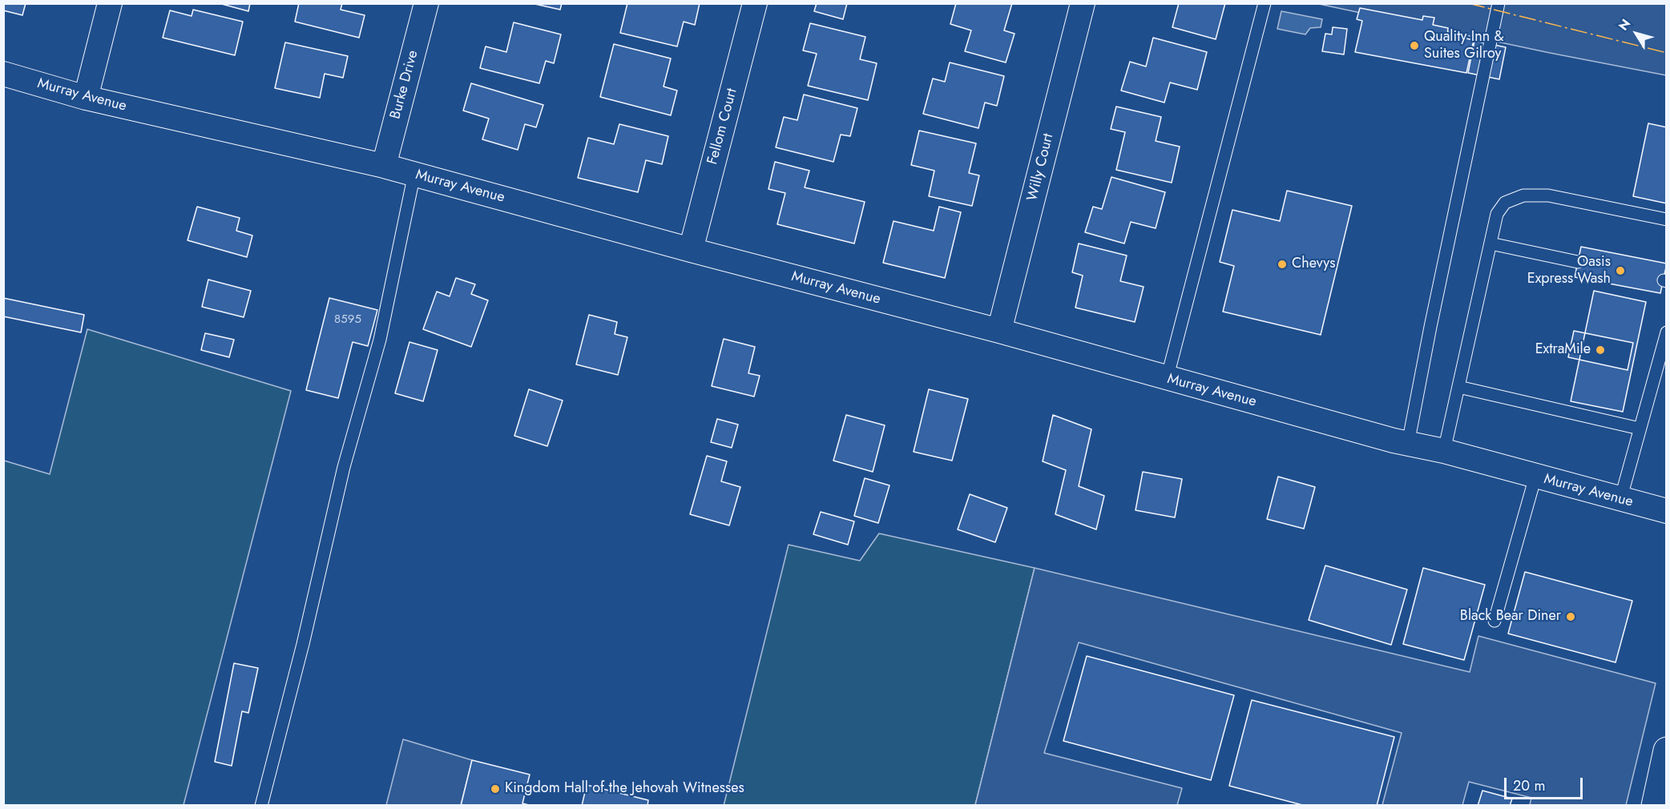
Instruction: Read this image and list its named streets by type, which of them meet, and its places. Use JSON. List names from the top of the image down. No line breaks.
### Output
{"streets":{"street":["Burke Drive","Murray Avenue","Fellom Court","Willy Court"]},"crossings":[["Burke Drive","Murray Avenue"],["Murray Avenue","Fellom Court"],["Murray Avenue","Willy Court"]],"places":["Quality Inn & Suites Gilroy","Chevys","Oasis Express Wash","ExtraMile","Black Bear Diner","Kingdom Hall of the Jehovah Witnesses"],"house_numbers":["8595"],"scale_bar":"20 m","north":"top left"}
